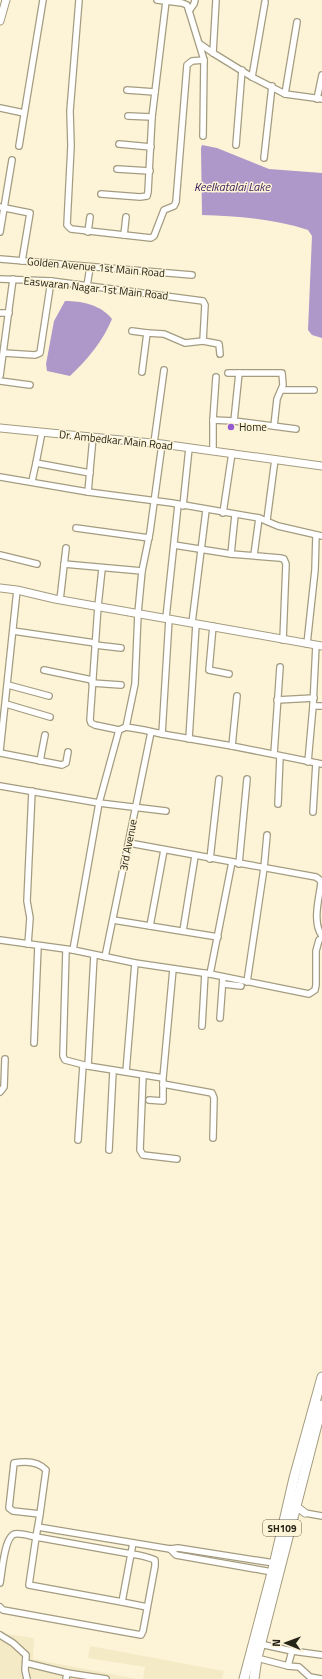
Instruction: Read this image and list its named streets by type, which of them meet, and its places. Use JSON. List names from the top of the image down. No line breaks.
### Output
{"streets":{"main road":["SH109"],"street":["Golden Avenue 1st Main Road","Easwaran Nagar 1st Main Road","Dr. Ambedkar Main Road","3rd Avenue"]},"water":["Keelkatalai Lake"],"places":["Home"],"north":"left"}
